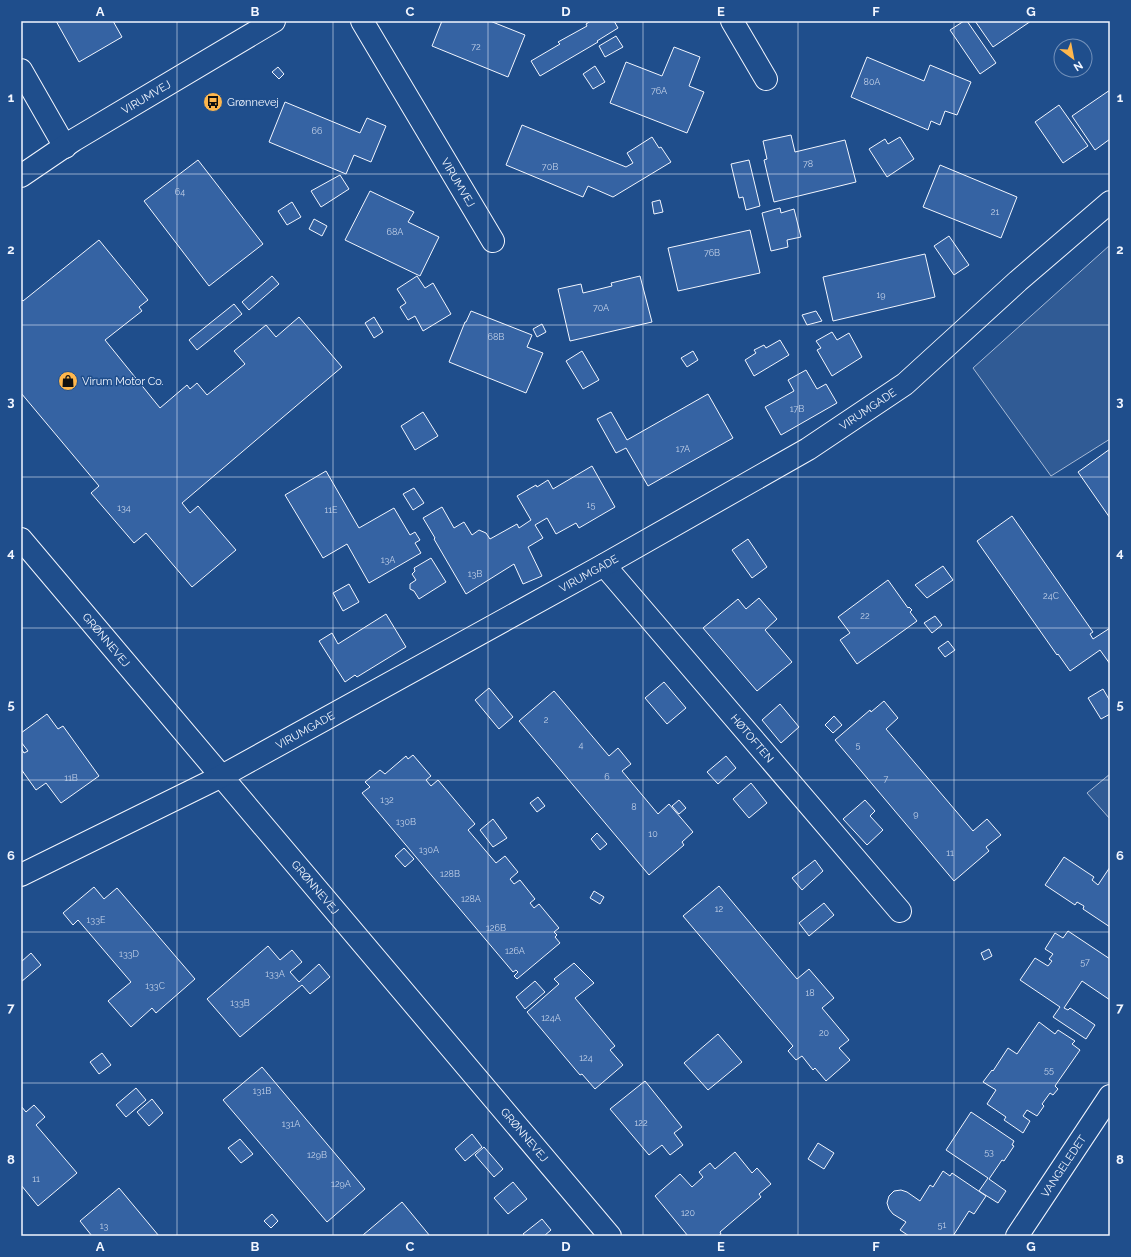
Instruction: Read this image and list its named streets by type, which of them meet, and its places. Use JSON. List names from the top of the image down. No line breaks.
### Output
{"streets":{"street":["VIRUMVEJ","VIRUMGADE","GRØNNEVEJ","HØTOFTEN","VANGELEDET"]},"crossings":[["VIRUMGADE","GRØNNEVEJ"],["VIRUMGADE","HØTOFTEN"]],"places":{"bus stop":["Grønnevej"],"shop":["Virum Motor Co."]},"house_numbers":["72","80A","76A","66","78","70B","64","21","68A","76B","19","70A","68B","17B","17A","15","134","11E","13A","13B","24C","22","2","4","5","6","11B","7","132","8","9","130B","10","130A","11","128B","128A","12","133E","126B","126A","133D","57","133A","133C","18","133B","124A","20","124","55","131B","122","131A","53","129B","11","129A","120","51","13"],"north":"bottom right","grid":{"columns":["A","B","C","D","E","F","G"],"rows":["1","2","3","4","5","6","7","8"]}}
